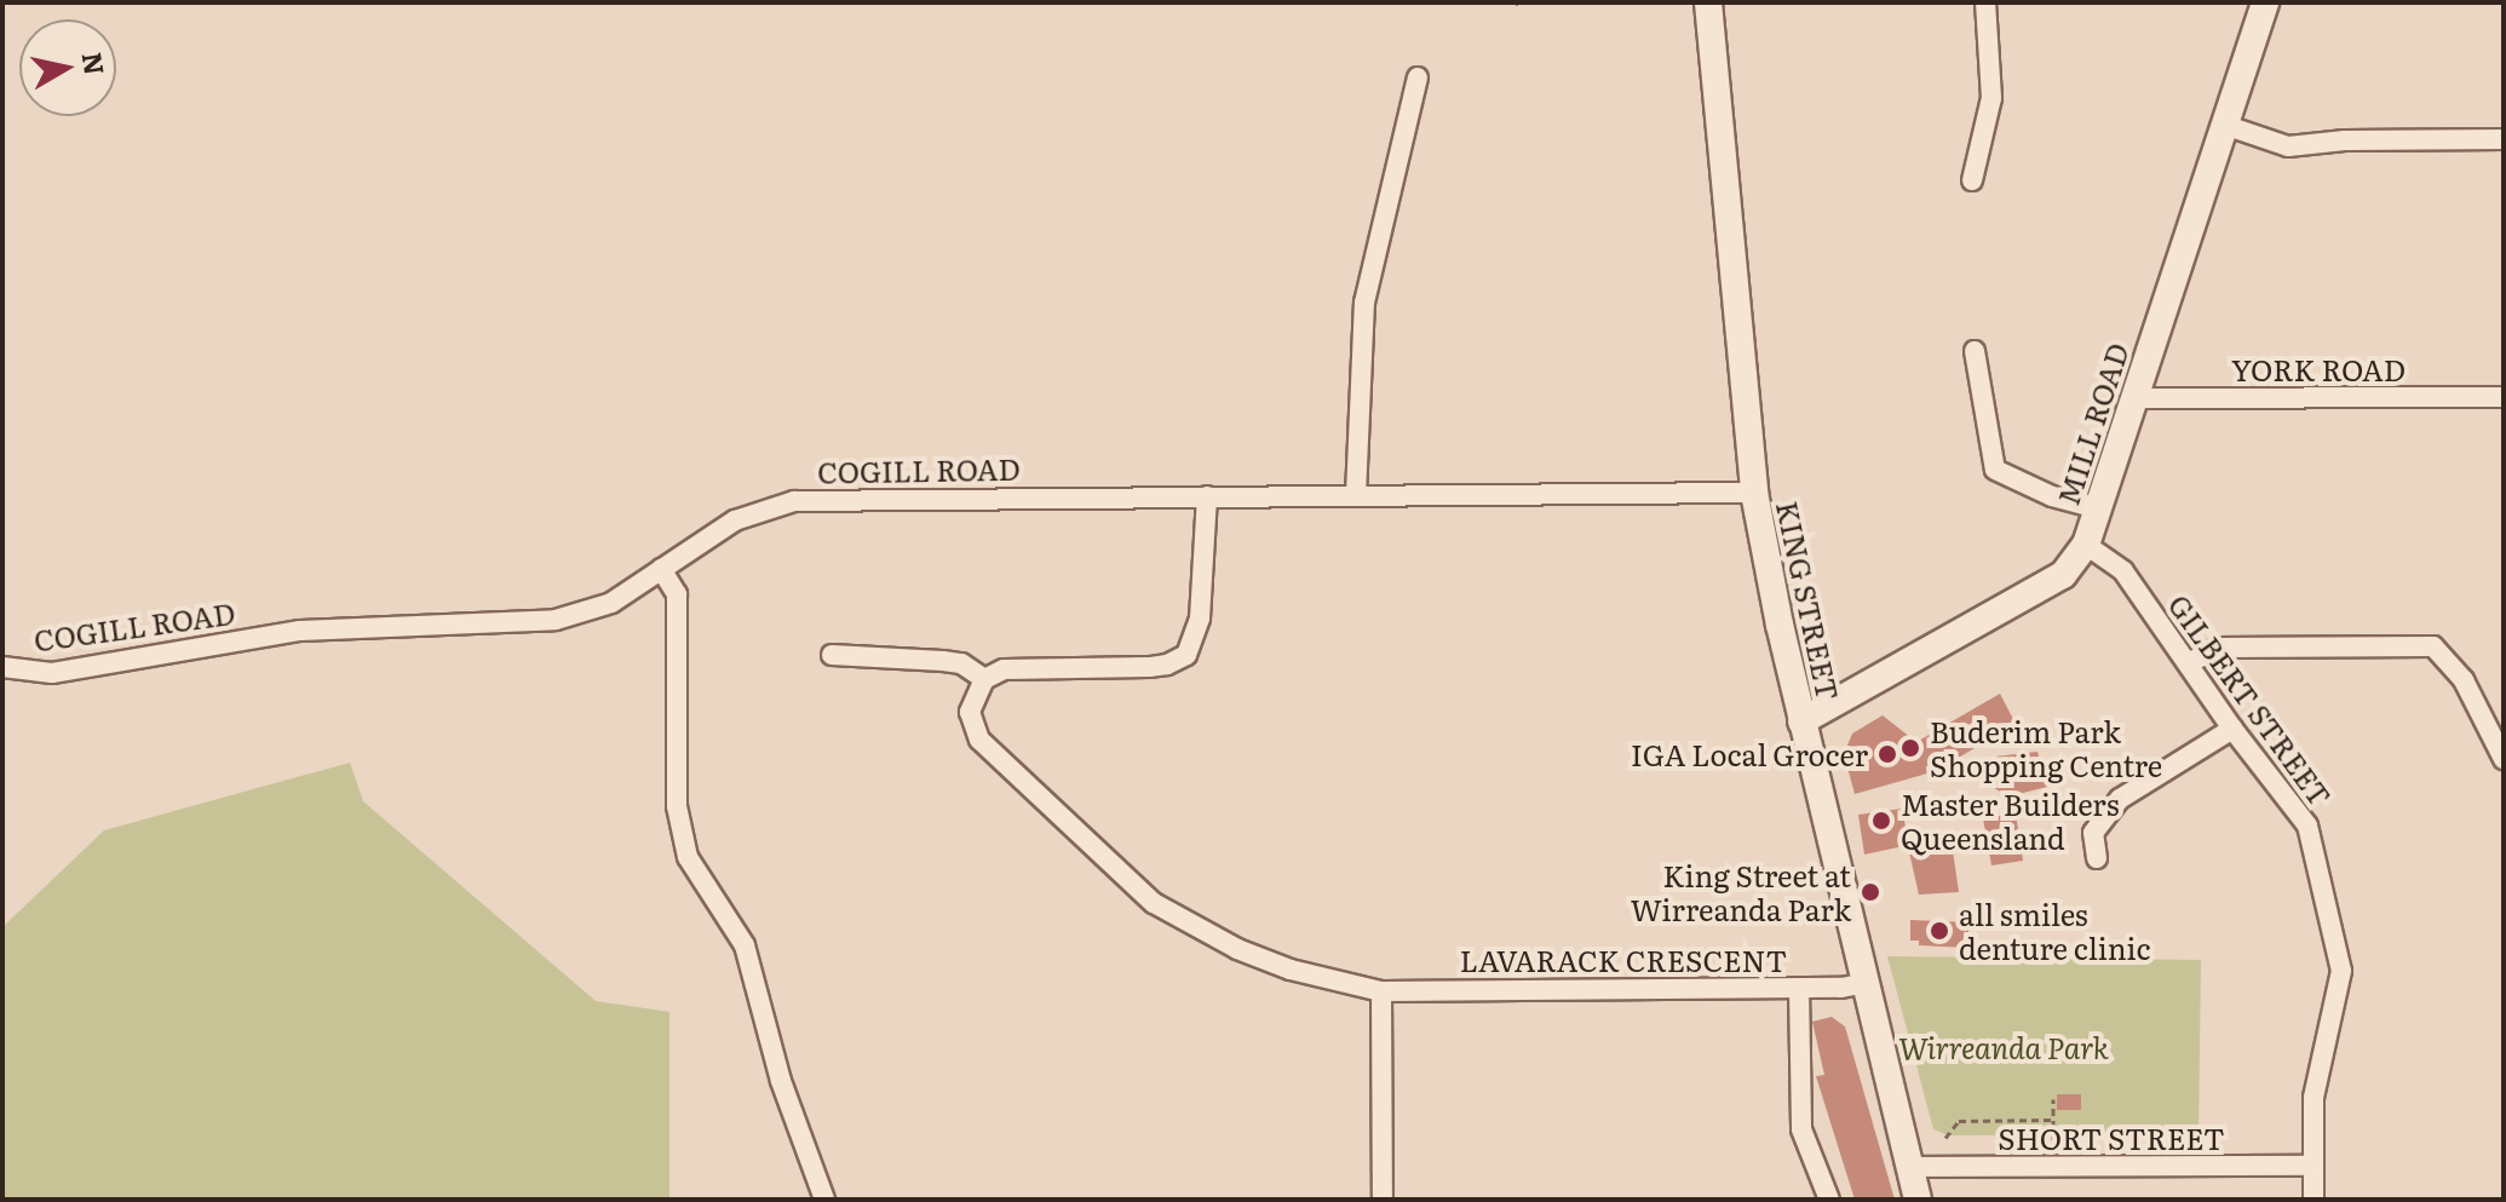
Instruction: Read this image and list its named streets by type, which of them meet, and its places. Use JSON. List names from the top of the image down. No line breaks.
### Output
{"streets":{"main road":["MILL ROAD","KING STREET"],"street":["YORK ROAD","COGILL ROAD","GILBERT STREET","LAVARACK CRESCENT","SHORT STREET"]},"crossings":[["YORK ROAD","MILL ROAD"],["MILL ROAD","KING STREET"],["MILL ROAD","GILBERT STREET"],["COGILL ROAD","KING STREET"],["KING STREET","LAVARACK CRESCENT"],["KING STREET","SHORT STREET"],["GILBERT STREET","SHORT STREET"]],"parks":["Wirreanda Park"],"places":["Buderim Park Shopping Centre","IGA Local Grocer","Master Builders Queensland","King Street at Wirreanda Park","all smiles denture clinic"],"north":"right"}
